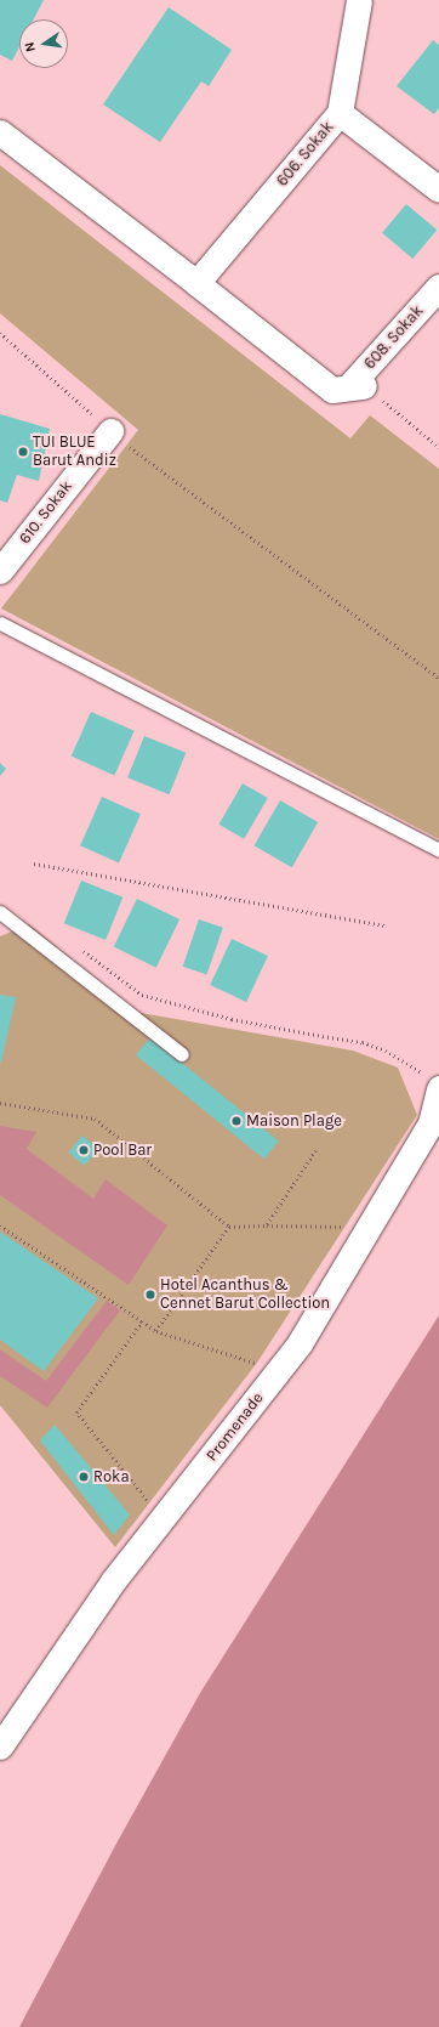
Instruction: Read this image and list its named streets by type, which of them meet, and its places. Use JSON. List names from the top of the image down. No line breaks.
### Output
{"streets":{"street":["606. Sokak","608. Sokak","610. Sokak","Promenade"]},"places":["TUI BLUE Barut Andiz","Maison Plage","Pool Bar","Hotel Acanthus & Cennet Barut Collection","Roka"],"north":"left"}
